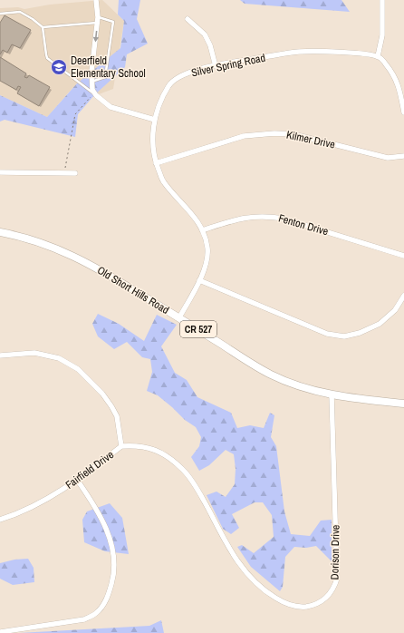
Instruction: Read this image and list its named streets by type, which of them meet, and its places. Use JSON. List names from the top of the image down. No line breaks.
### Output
{"streets":{"main road":["Old Short Hills Road","CR 527"],"street":["Silver Spring Road","Kilmer Drive","Fenton Drive","Fairfield Drive","Dorison Drive"]},"crossings":[["Silver Spring Road","Kilmer Drive"],["Silver Spring Road","Fenton Drive"],["Silver Spring Road","Old Short Hills Road"],["Old Short Hills Road","Dorison Drive"],["Fairfield Drive","Dorison Drive"]],"places":{"school or university":["Deerfield Elementary School"]}}
